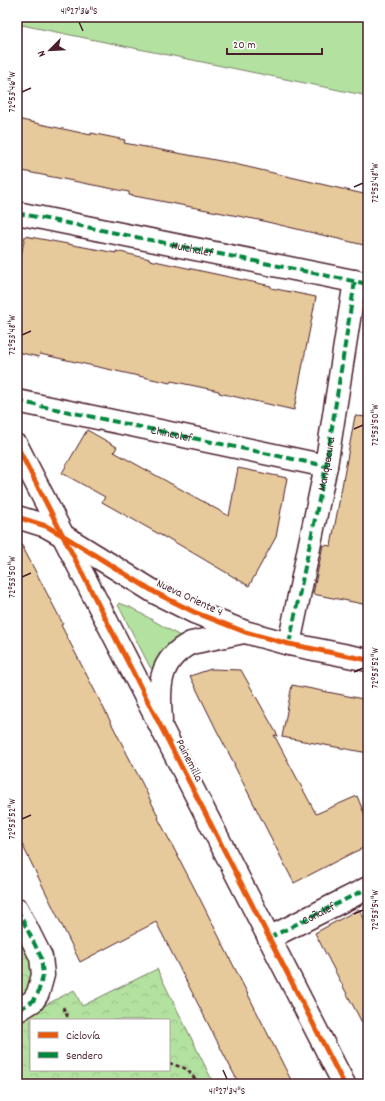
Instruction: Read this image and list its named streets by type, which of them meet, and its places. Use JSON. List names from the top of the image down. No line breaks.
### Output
{"streets":{"street":["Huichalef","Chincolef","Manquecura","Nueva Oriente 4","Painemilla","Coñalef"]},"crossings":[["Huichalef","Manquecura"],["Chincolef","Manquecura"],["Manquecura","Nueva Oriente 4"],["Nueva Oriente 4","Painemilla"],["Painemilla","Coñalef"]],"legend":["Ciclovía","Sendero"],"scale_bar":"20 m","north":"bottom left","coordinates":["41°27'36\"S","72°53'46\"W","72°53'48\"W","72°53'50\"W","72°53'52\"W","72°53'54\"W","41°27'34\"S"]}
